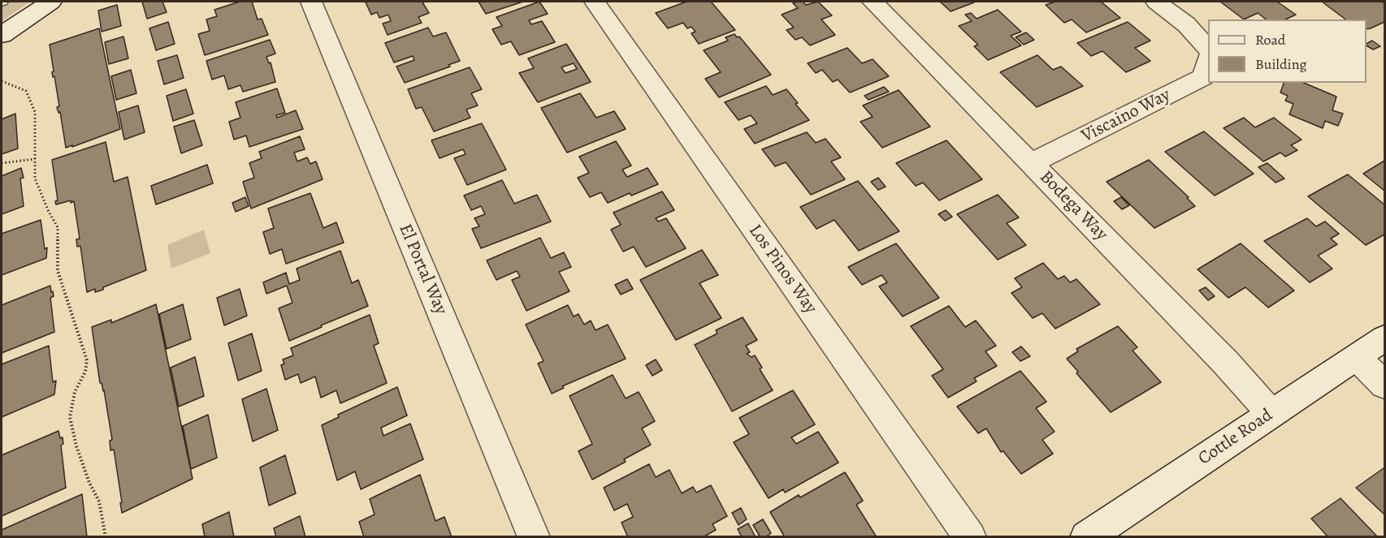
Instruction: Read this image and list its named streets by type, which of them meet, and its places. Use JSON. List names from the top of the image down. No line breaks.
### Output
{"streets":{"street":["Viscaino Way","Bodega Way","El Portal Way","Los Pinos Way","Cottle Road"]},"crossings":[["Viscaino Way","Bodega Way"],["Bodega Way","Cottle Road"]],"legend":["Road","Building"]}
